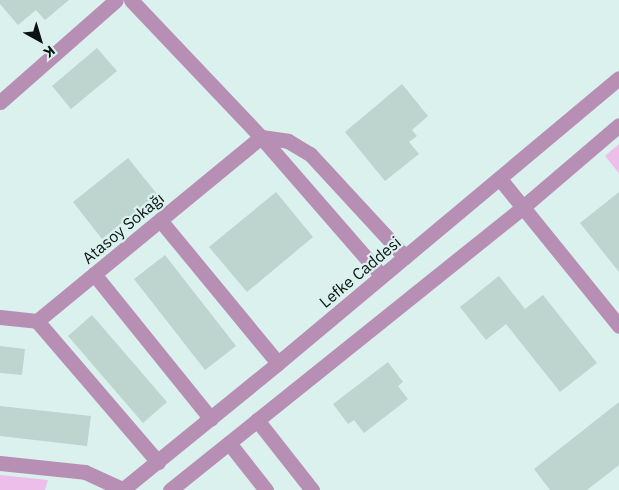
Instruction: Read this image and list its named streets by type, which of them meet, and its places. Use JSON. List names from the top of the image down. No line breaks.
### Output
{"streets":{"street":["Atasoy Sokağı","Lefke Caddesi"]},"north":"bottom right"}
